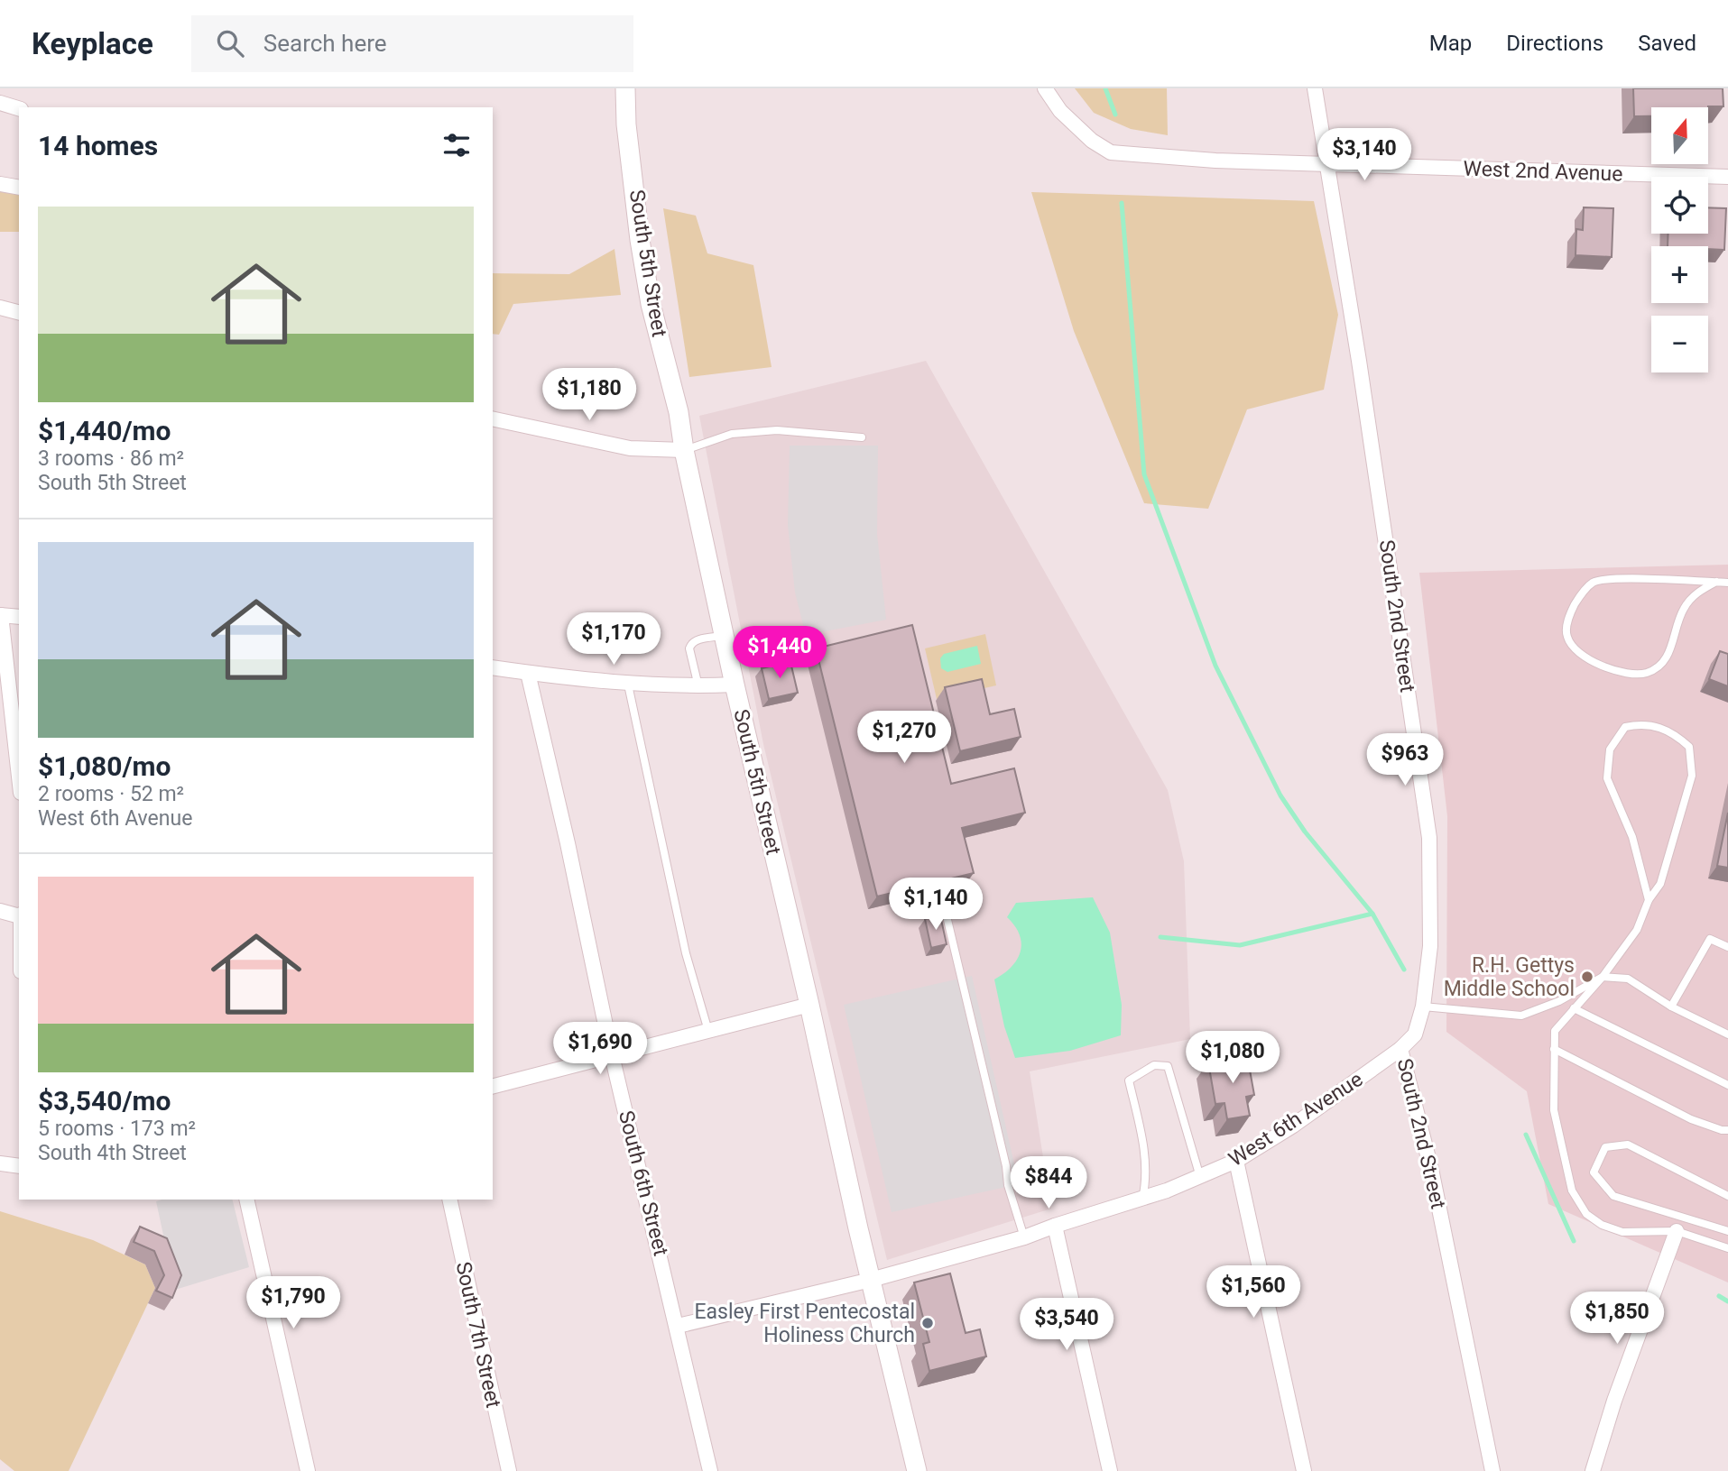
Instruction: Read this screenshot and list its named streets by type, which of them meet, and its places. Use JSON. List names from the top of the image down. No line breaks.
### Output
{"streets":{"street":["West 2nd Avenue","South 5th Street","South 2nd Street","West 6th Avenue","South 6th Street","South 7th Street"]},"crossings":[["West 2nd Avenue","South 2nd Street"],["South 5th Street","West 6th Avenue"],["South 2nd Street","West 6th Avenue"],["West 6th Avenue","South 6th Street"]],"places":["R.H. Gettys Middle School","Easley First Pentecostal Holiness Church"],"north":"top","page":{"header":"Keyplace","search":"Search here","nav":["Map","Directions","Saved"],"map_buttons":["+","−"],"heading":"14 homes","price":["$3,140","$1,180","$1,170","$1,440","$1,270","$963","$1,140","$1,690","$1,080","$844","$1,560","$1,790","$1,850","$3,540"],"list":[{"name":"$1,440/mo","note":"3 rooms · 86 m² · South 5th Street"},{"name":"$1,080/mo","note":"2 rooms · 52 m² · West 6th Avenue"},{"name":"$3,540/mo","note":"5 rooms · 173 m² · South 4th Street"}]}}
